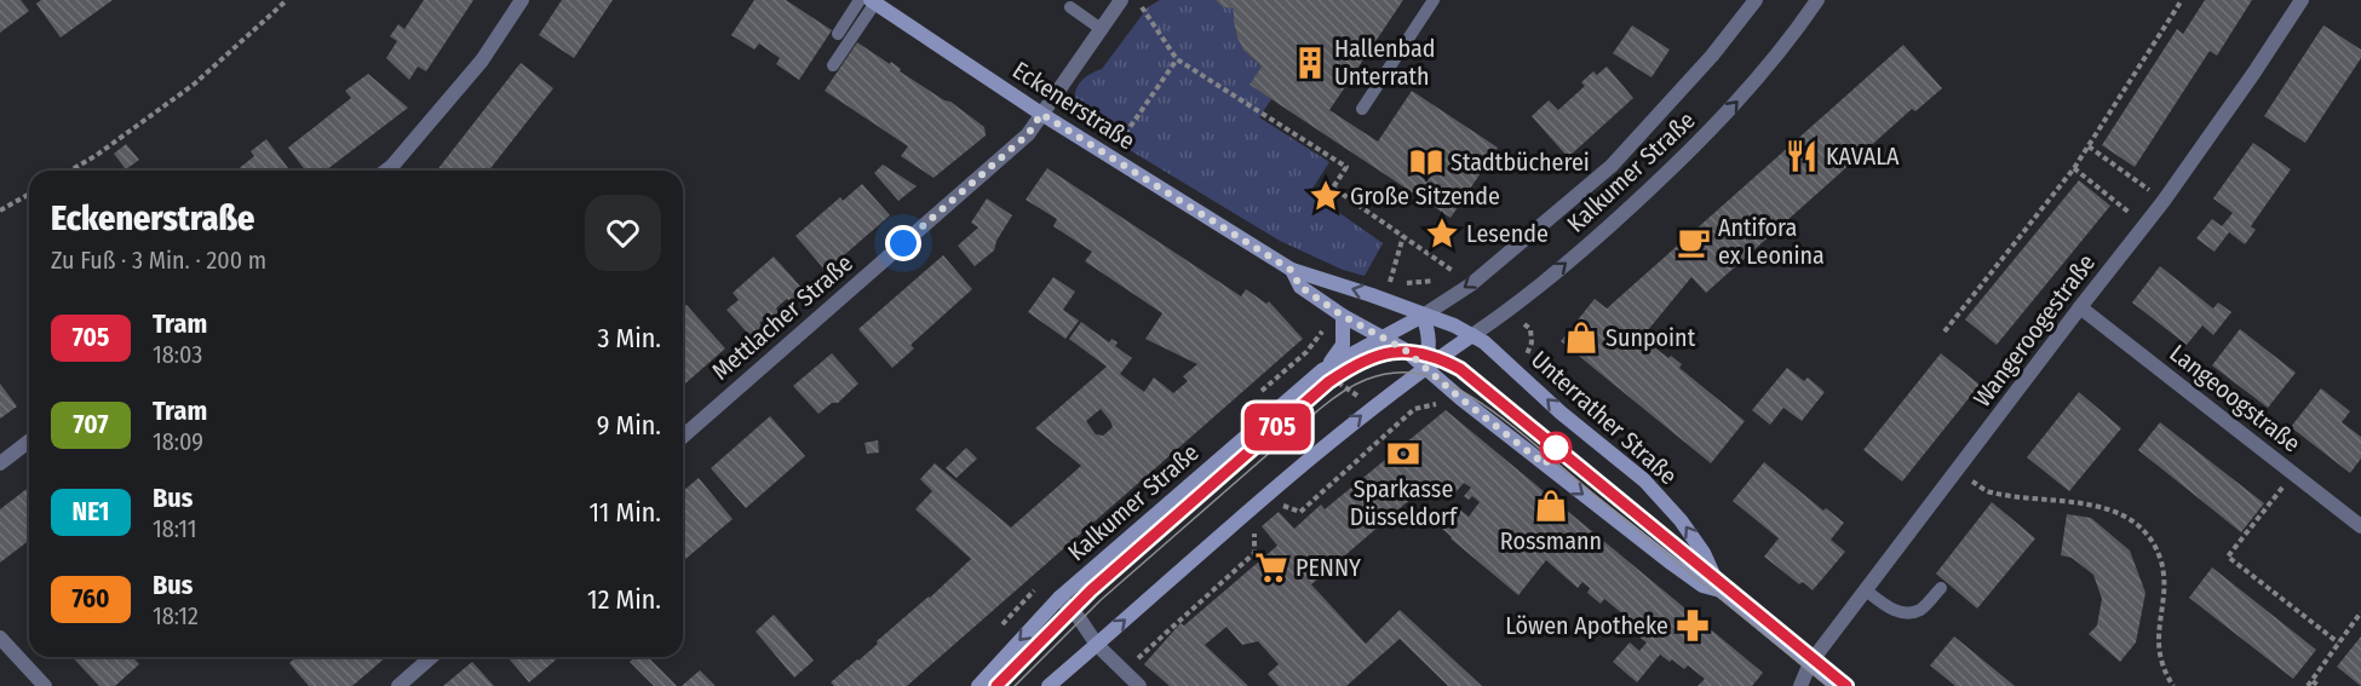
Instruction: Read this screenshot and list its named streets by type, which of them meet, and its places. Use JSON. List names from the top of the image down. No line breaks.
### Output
{"streets":{"main road":["Eckenerstraße","Kalkumer Straße","Unterrather Straße"],"street":["Mettlacher Straße","Wangeroogestraße","Langeoogstraße"]},"crossings":[["Eckenerstraße","Kalkumer Straße"],["Eckenerstraße","Mettlacher Straße"],["Eckenerstraße","Unterrather Straße"],["Kalkumer Straße","Unterrather Straße"],["Wangeroogestraße","Langeoogstraße"],["Wangeroogestraße","Unterrather Straße"]],"places":{"building":["Hallenbad Unterrath"],"restaurant":["KAVALA"],"library":["Stadtbücherei"],"place":["Große Sitzende","Lesende"],"cafe":["Antifora ex Leonina"],"shop":["Sunpoint","Rossmann"],"bank":["Sparkasse Düsseldorf"],"supermarket":["PENNY"],"pharmacy":["Löwen Apotheke"]},"lines":["tram line 705"],"page":{"on_map":"705","heading":["Eckenerstraße","Zu Fuß · 3 Min. · 200 m"],"list":[{"mark":"705","name":"Tram","note":"18:03","value":"3 Min."},{"mark":"707","name":"Tram","note":"18:09","value":"9 Min."},{"mark":"NE1","name":"Bus","note":"18:11","value":"11 Min."},{"mark":"760","name":"Bus","note":"18:12","value":"12 Min."}]}}
